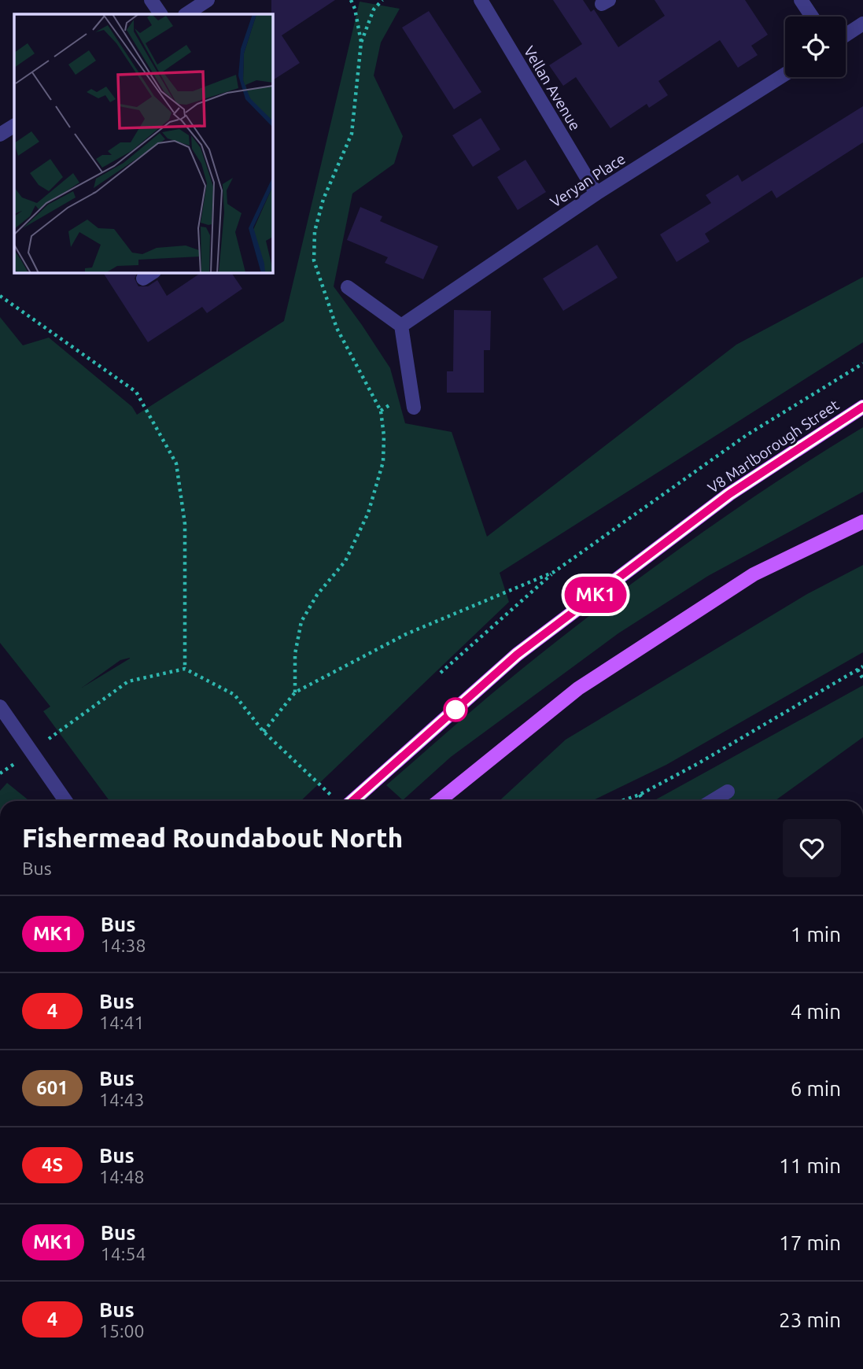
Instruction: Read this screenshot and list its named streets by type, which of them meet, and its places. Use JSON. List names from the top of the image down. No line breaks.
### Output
{"streets":{"main road":["V8 Marlborough Street"],"street":["Vellan Avenue","Veryan Place"]},"crossings":[["Vellan Avenue","Veryan Place"]],"lines":["bus line MK1"],"page":{"on_map":"MK1","heading":["Fishermead Roundabout North","Bus"],"list":[{"mark":"MK1","name":"Bus","note":"14:38","value":"1 min"},{"mark":"4","name":"Bus","note":"14:41","value":"4 min"},{"mark":"601","name":"Bus","note":"14:43","value":"6 min"},{"mark":"4S","name":"Bus","note":"14:48","value":"11 min"},{"mark":"MK1","name":"Bus","note":"14:54","value":"17 min"},{"mark":"4","name":"Bus","note":"15:00","value":"23 min"}]}}
